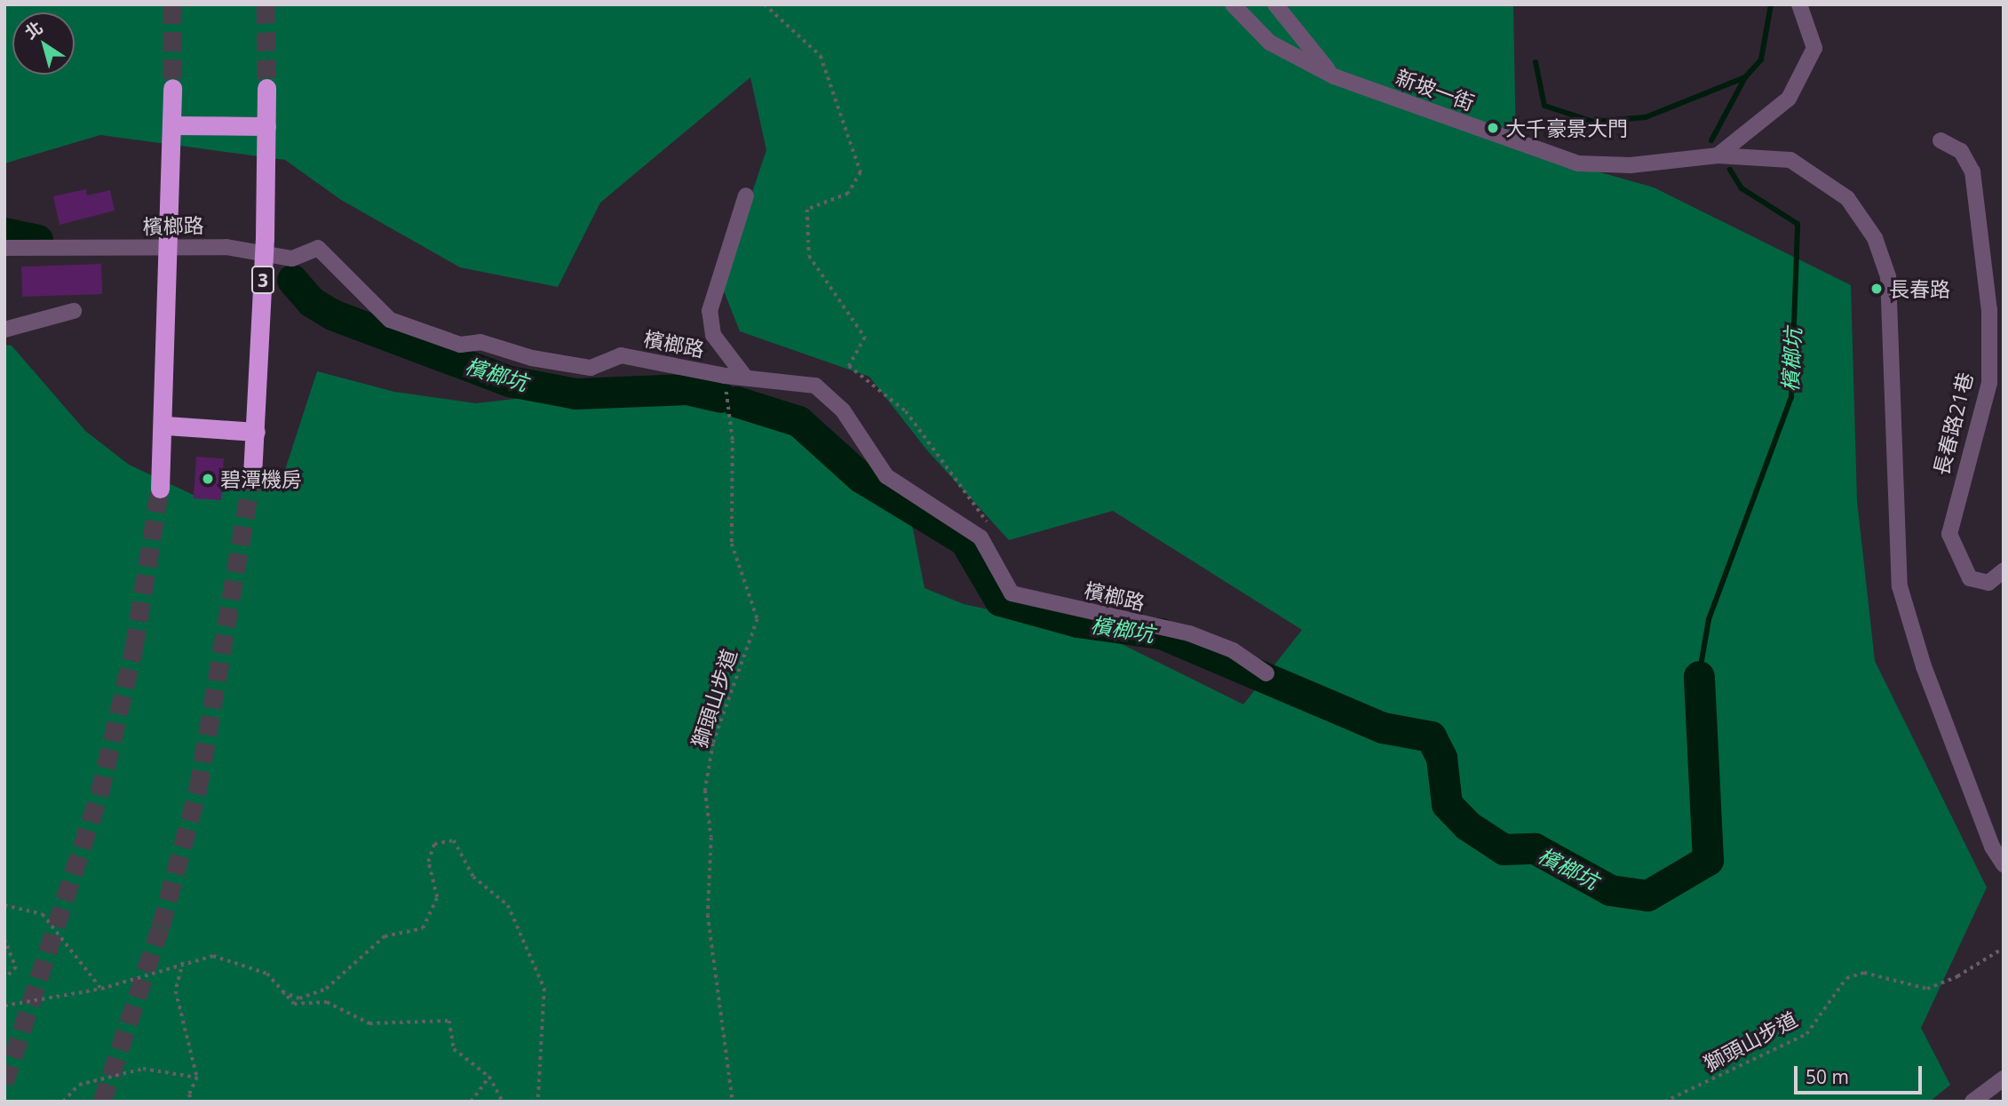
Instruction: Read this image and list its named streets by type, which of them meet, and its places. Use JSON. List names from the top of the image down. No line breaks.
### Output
{"streets":{"highway":["3"],"street":["新坡一街","檳榔路","長春路21巷"],"path":["獅頭山步道"]},"water":["檳榔坑"],"places":["大千豪景大門","長春路","碧潭機房"],"scale_bar":"50 m","north":"top left"}
